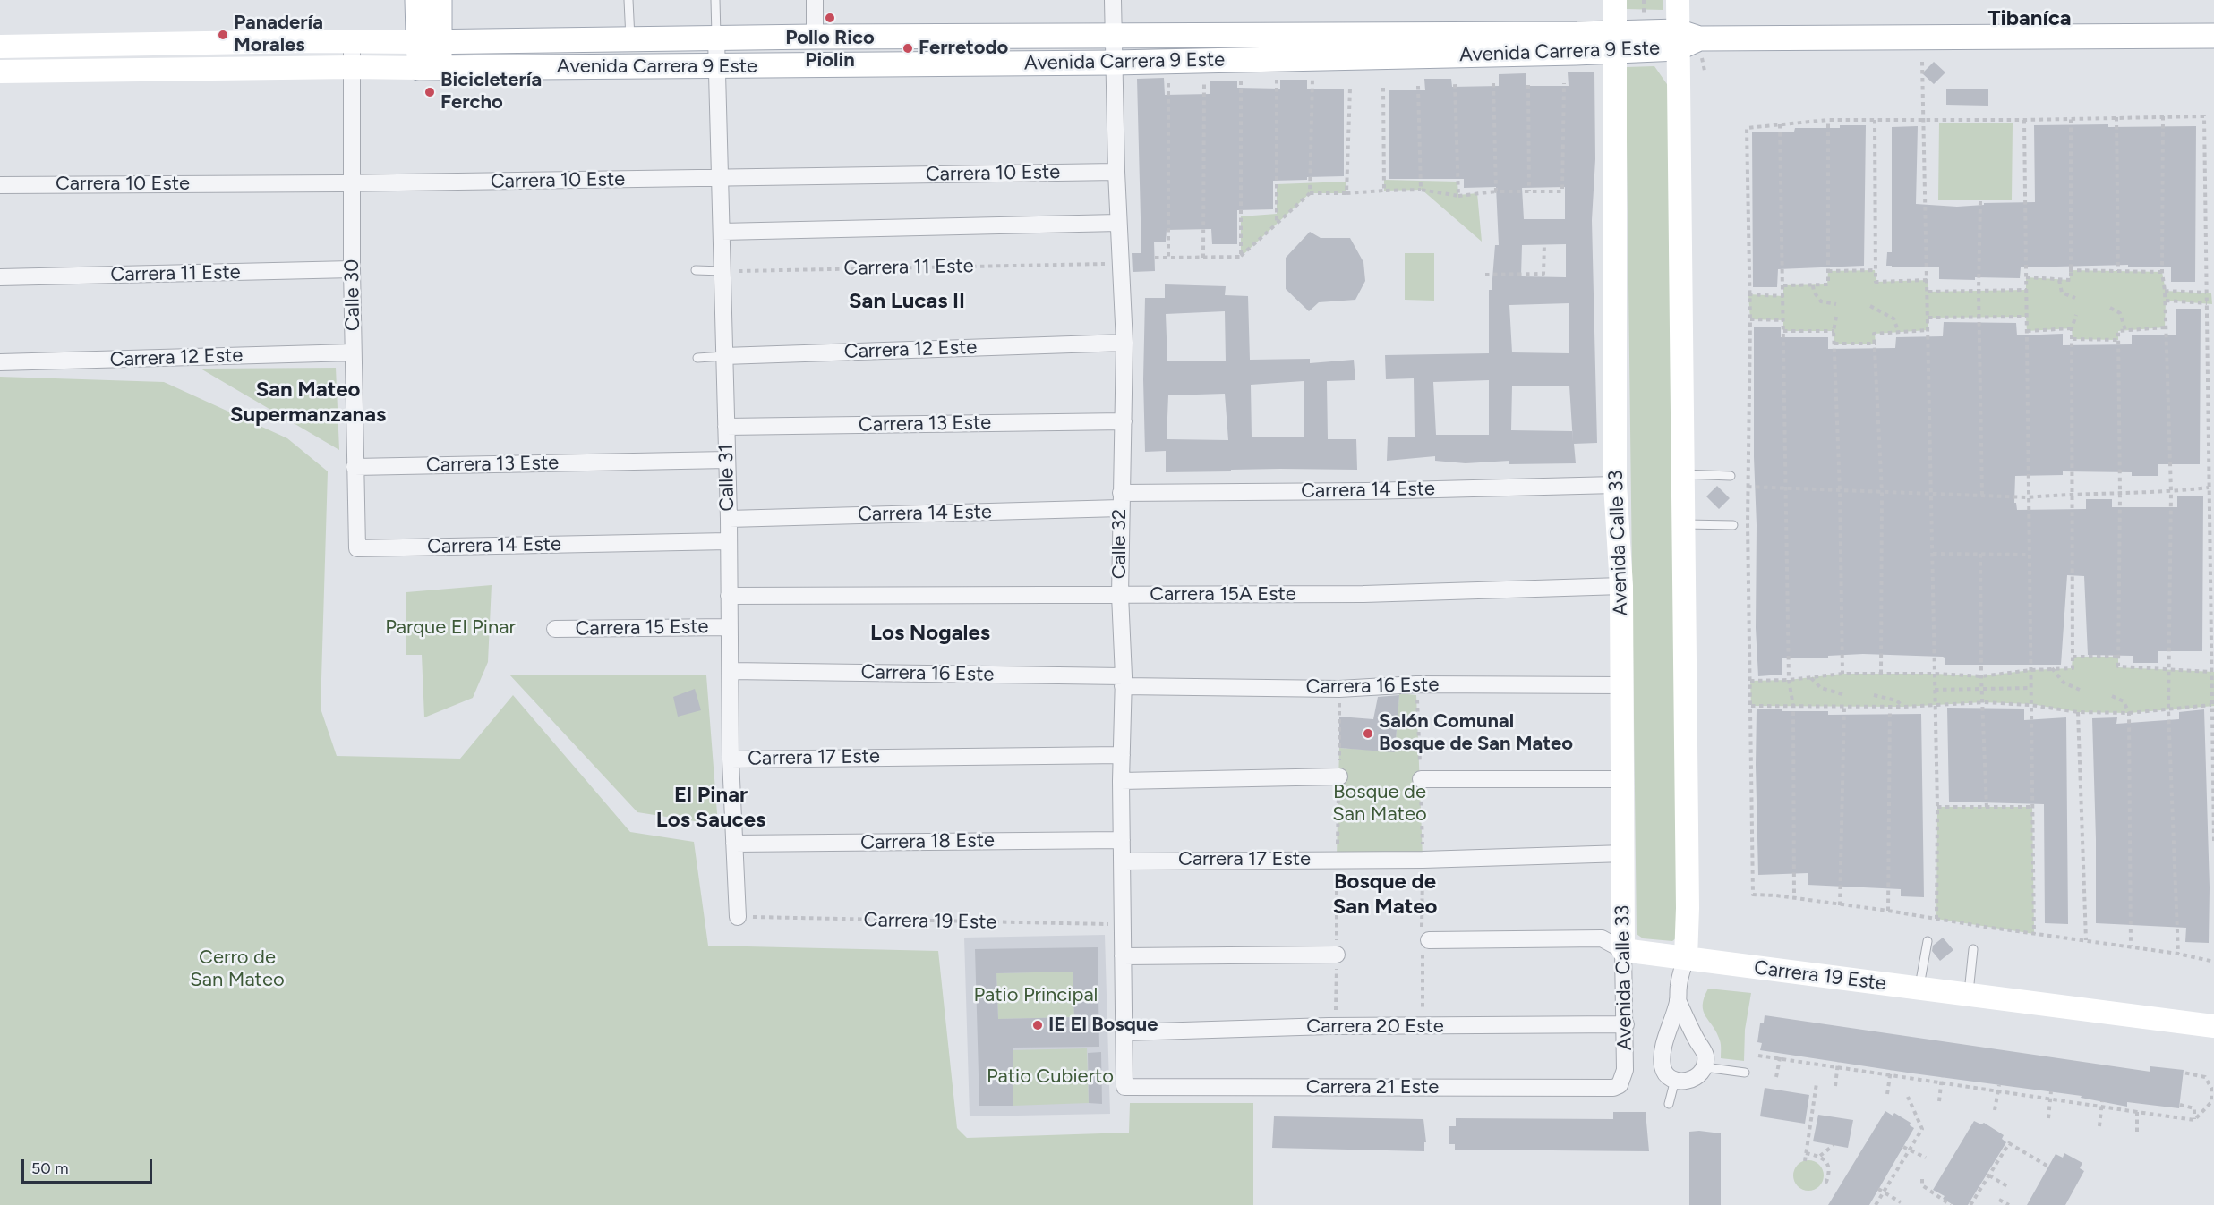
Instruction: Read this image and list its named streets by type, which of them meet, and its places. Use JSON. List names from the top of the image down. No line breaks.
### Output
{"streets":{"main road":["Avenida Carrera 9 Este"],"street":["Carrera 10 Este","Carrera 11 Este","Calle 30","Carrera 12 Este","Carrera 13 Este","Calle 31","Carrera 14 Este","Avenida Calle 33","Calle 32","Carrera 15A Este","Carrera 15 Este","Carrera 16 Este","Carrera 17 Este","Carrera 18 Este","Carrera 19 Este","Carrera 20 Este","Carrera 21 Este"]},"crossings":[["Avenida Carrera 9 Este","Calle 30"],["Avenida Carrera 9 Este","Calle 31"],["Avenida Carrera 9 Este","Avenida Calle 33"],["Avenida Carrera 9 Este","Calle 32"],["Carrera 10 Este","Calle 30"],["Carrera 10 Este","Calle 31"],["Carrera 10 Este","Calle 32"],["Carrera 11 Este","Calle 30"],["Carrera 11 Este","Calle 31"],["Carrera 11 Este","Calle 32"],["Calle 30","Carrera 12 Este"],["Calle 30","Carrera 13 Este"],["Calle 30","Carrera 14 Este"],["Carrera 12 Este","Calle 31"],["Carrera 12 Este","Calle 32"],["Carrera 13 Este","Calle 31"],["Carrera 13 Este","Calle 32"],["Calle 31","Carrera 14 Este"],["Calle 31","Carrera 15A Este"],["Calle 31","Carrera 15 Este"],["Calle 31","Carrera 16 Este"],["Calle 31","Carrera 17 Este"],["Calle 31","Carrera 18 Este"],["Calle 31","Carrera 19 Este"],["Carrera 14 Este","Avenida Calle 33"],["Carrera 14 Este","Calle 32"],["Avenida Calle 33","Carrera 15A Este"],["Avenida Calle 33","Carrera 16 Este"],["Avenida Calle 33","Carrera 17 Este"],["Avenida Calle 33","Carrera 19 Este"],["Avenida Calle 33","Carrera 20 Este"],["Avenida Calle 33","Carrera 21 Este"],["Calle 32","Carrera 15A Este"],["Calle 32","Carrera 16 Este"],["Calle 32","Carrera 17 Este"],["Calle 32","Carrera 18 Este"],["Calle 32","Carrera 19 Este"],["Calle 32","Carrera 20 Este"],["Calle 32","Carrera 21 Este"]],"districts":["Tibaníca","San Lucas II","San Mateo Supermanzanas","Los Nogales","El Pinar Los Sauces","Bosque de San Mateo"],"parks":["Parque El Pinar","Bosque de San Mateo","Cerro de San Mateo","Patio Principal","Patio Cubierto"],"places":["Pollo Rico Piolin","Panadería Morales","Ferretodo","Bicicletería Fercho","Salón Comunal Bosque de San Mateo","IE El Bosque"],"scale_bar":"50 m"}
